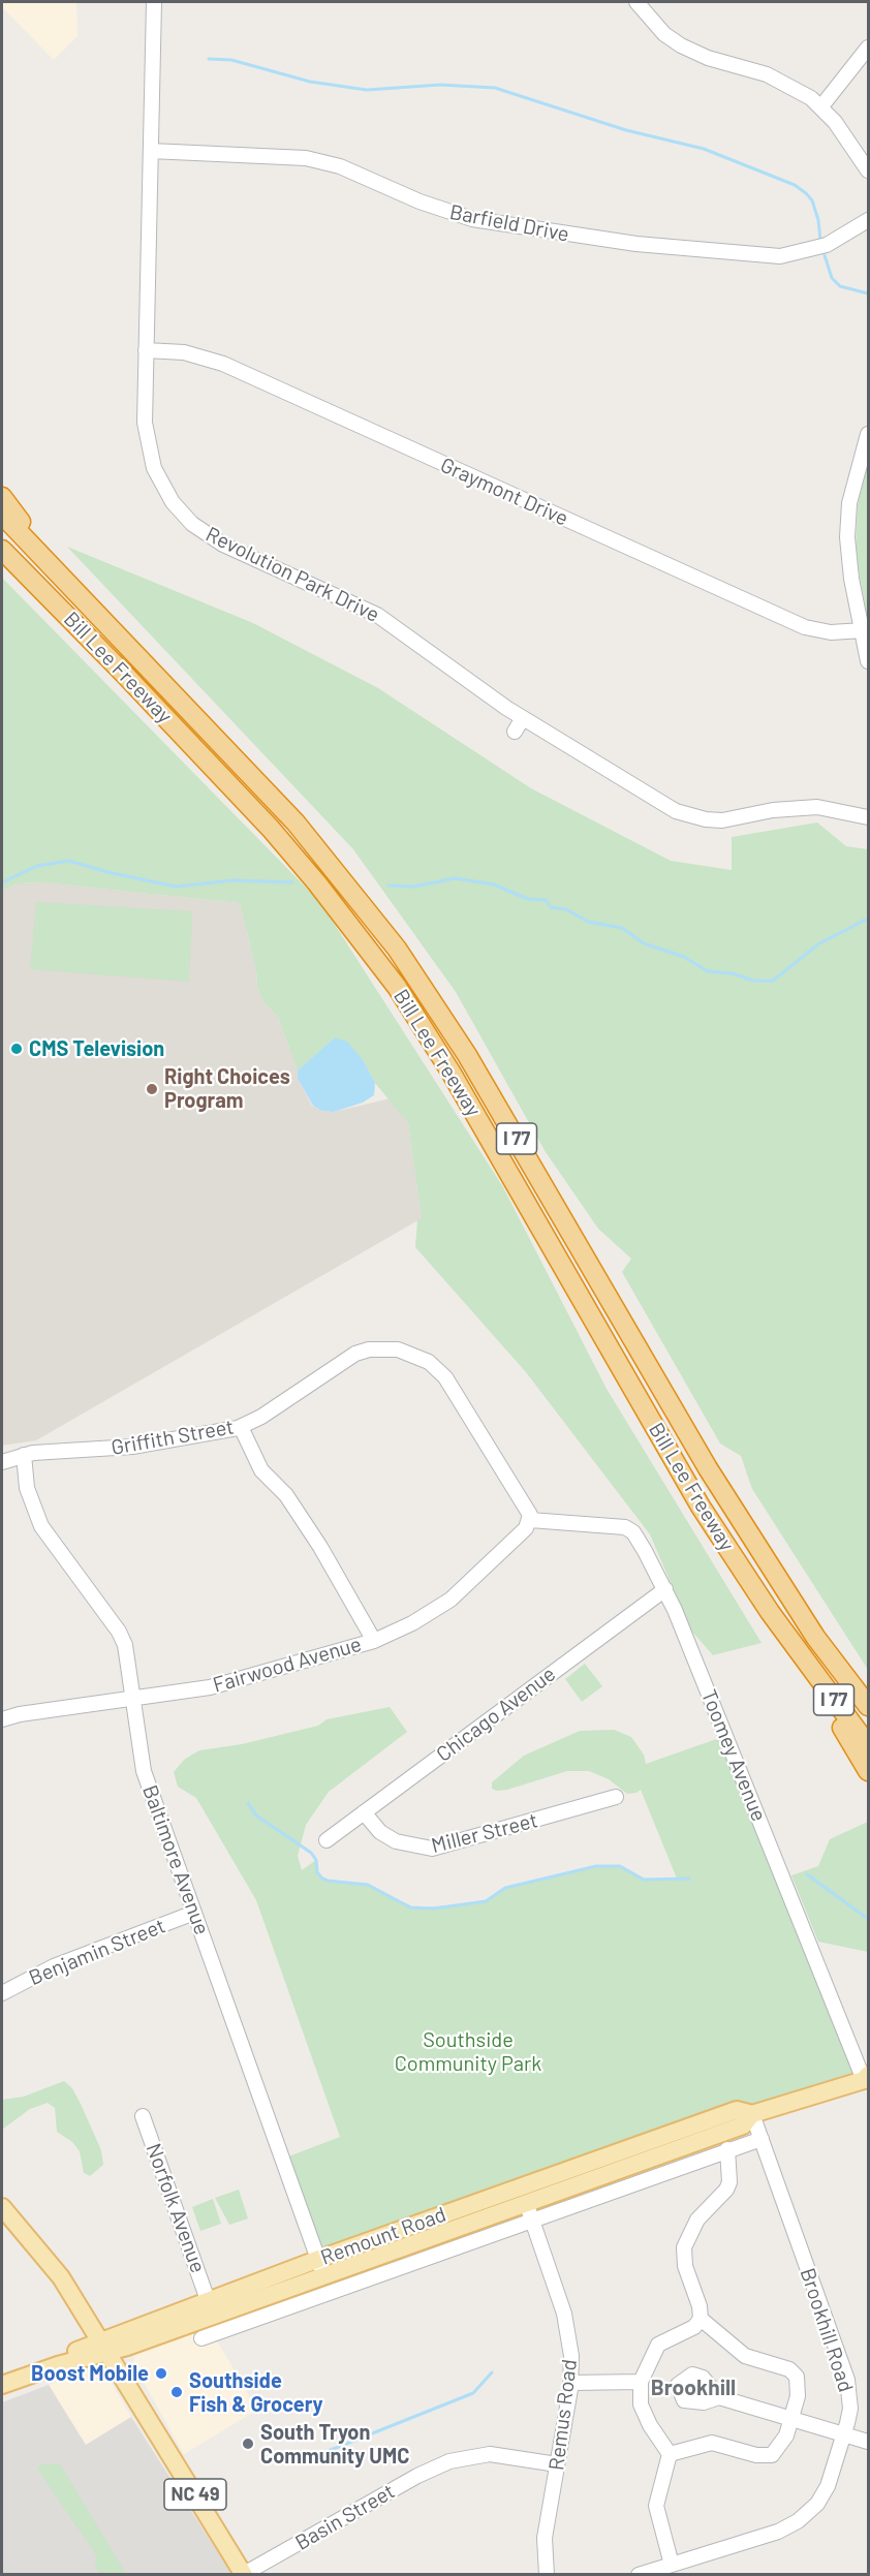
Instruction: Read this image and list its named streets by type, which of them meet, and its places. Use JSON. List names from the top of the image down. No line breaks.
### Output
{"streets":{"highway":["Bill Lee Freeway","I 77"],"main road":["Remount Road","NC 49"],"street":["Barfield Drive","Graymont Drive","Revolution Park Drive","Griffith Street","Fairwood Avenue","Chicago Avenue","Toomey Avenue","Miller Street","Baltimore Avenue","Benjamin Street","Norfolk Avenue","Brookhill Road","Remus Road","Basin Street"]},"crossings":[["Barfield Drive","Revolution Park Drive"],["Graymont Drive","Revolution Park Drive"],["Griffith Street","Fairwood Avenue"],["Griffith Street","Toomey Avenue"],["Griffith Street","Baltimore Avenue"],["Fairwood Avenue","Toomey Avenue"],["Fairwood Avenue","Baltimore Avenue"],["Chicago Avenue","Toomey Avenue"],["Chicago Avenue","Miller Street"],["Toomey Avenue","Remount Road"],["Baltimore Avenue","Benjamin Street"],["Baltimore Avenue","Remount Road"],["Norfolk Avenue","Remount Road"],["Remount Road","Brookhill Road"],["Remount Road","Remus Road"],["Remount Road","NC 49"],["Remus Road","Basin Street"],["NC 49","Basin Street"]],"districts":["Brookhill"],"parks":["Southside Community Park"],"places":["CMS Television","Right Choices Program","Boost Mobile","Southside Fish & Grocery","South Tryon Community UMC"]}
